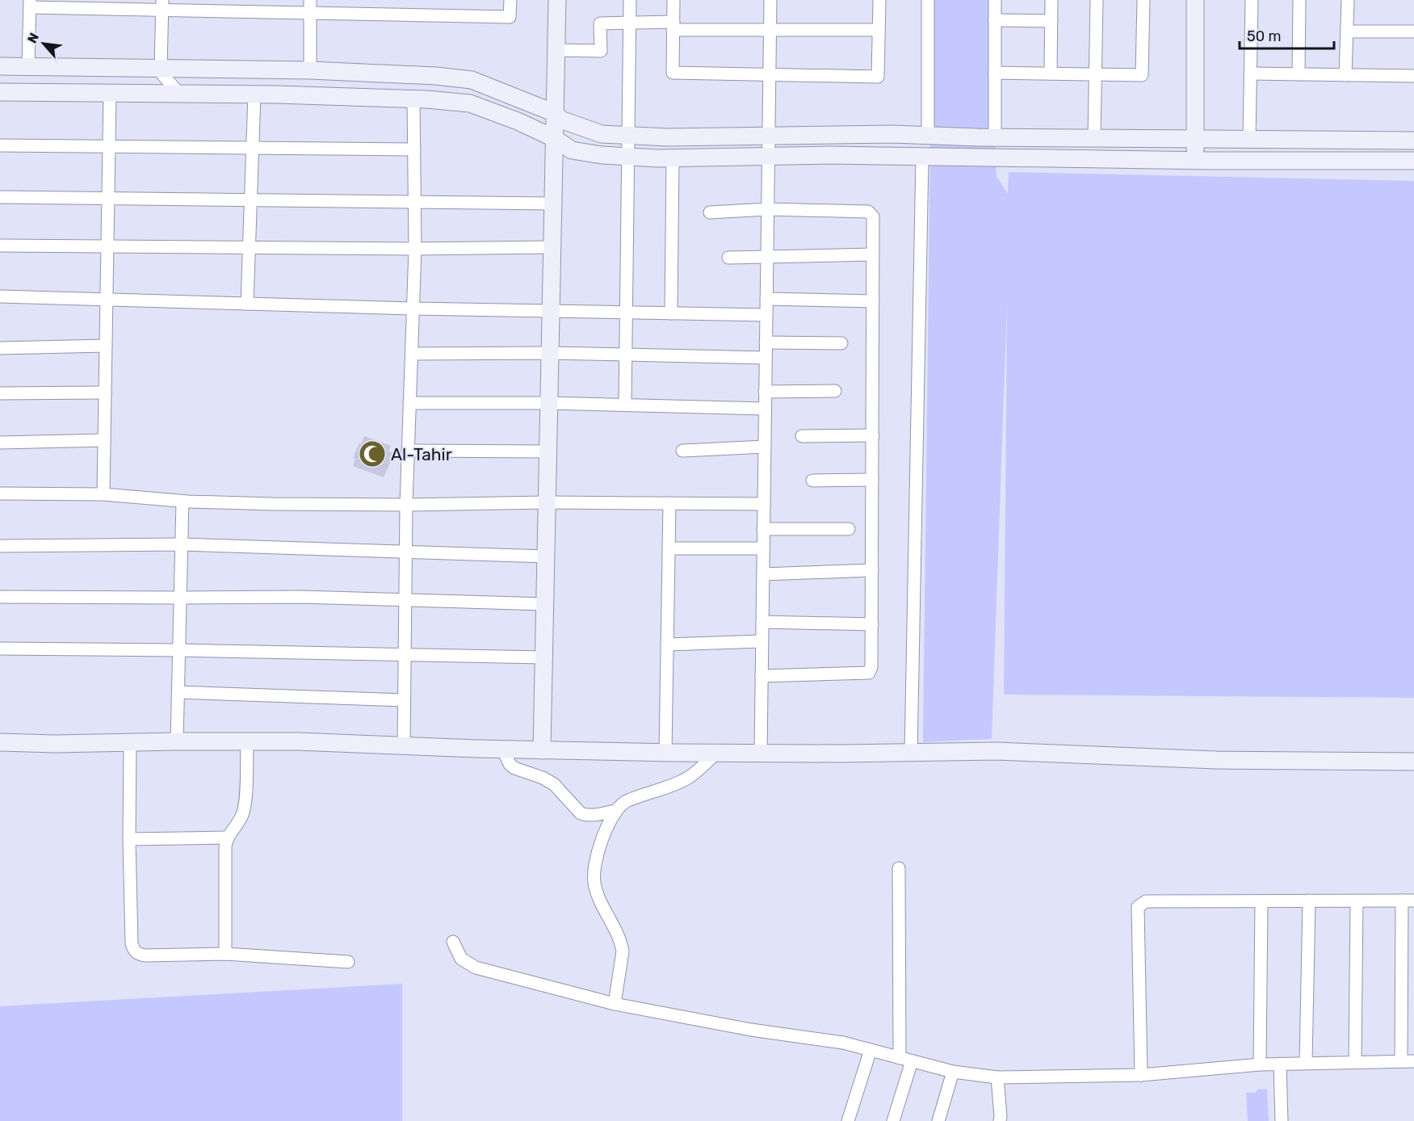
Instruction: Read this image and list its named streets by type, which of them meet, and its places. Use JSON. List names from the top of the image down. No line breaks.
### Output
{"places":{"mosque":["Al-Tahir"]},"scale_bar":"50 m","north":"top left"}
